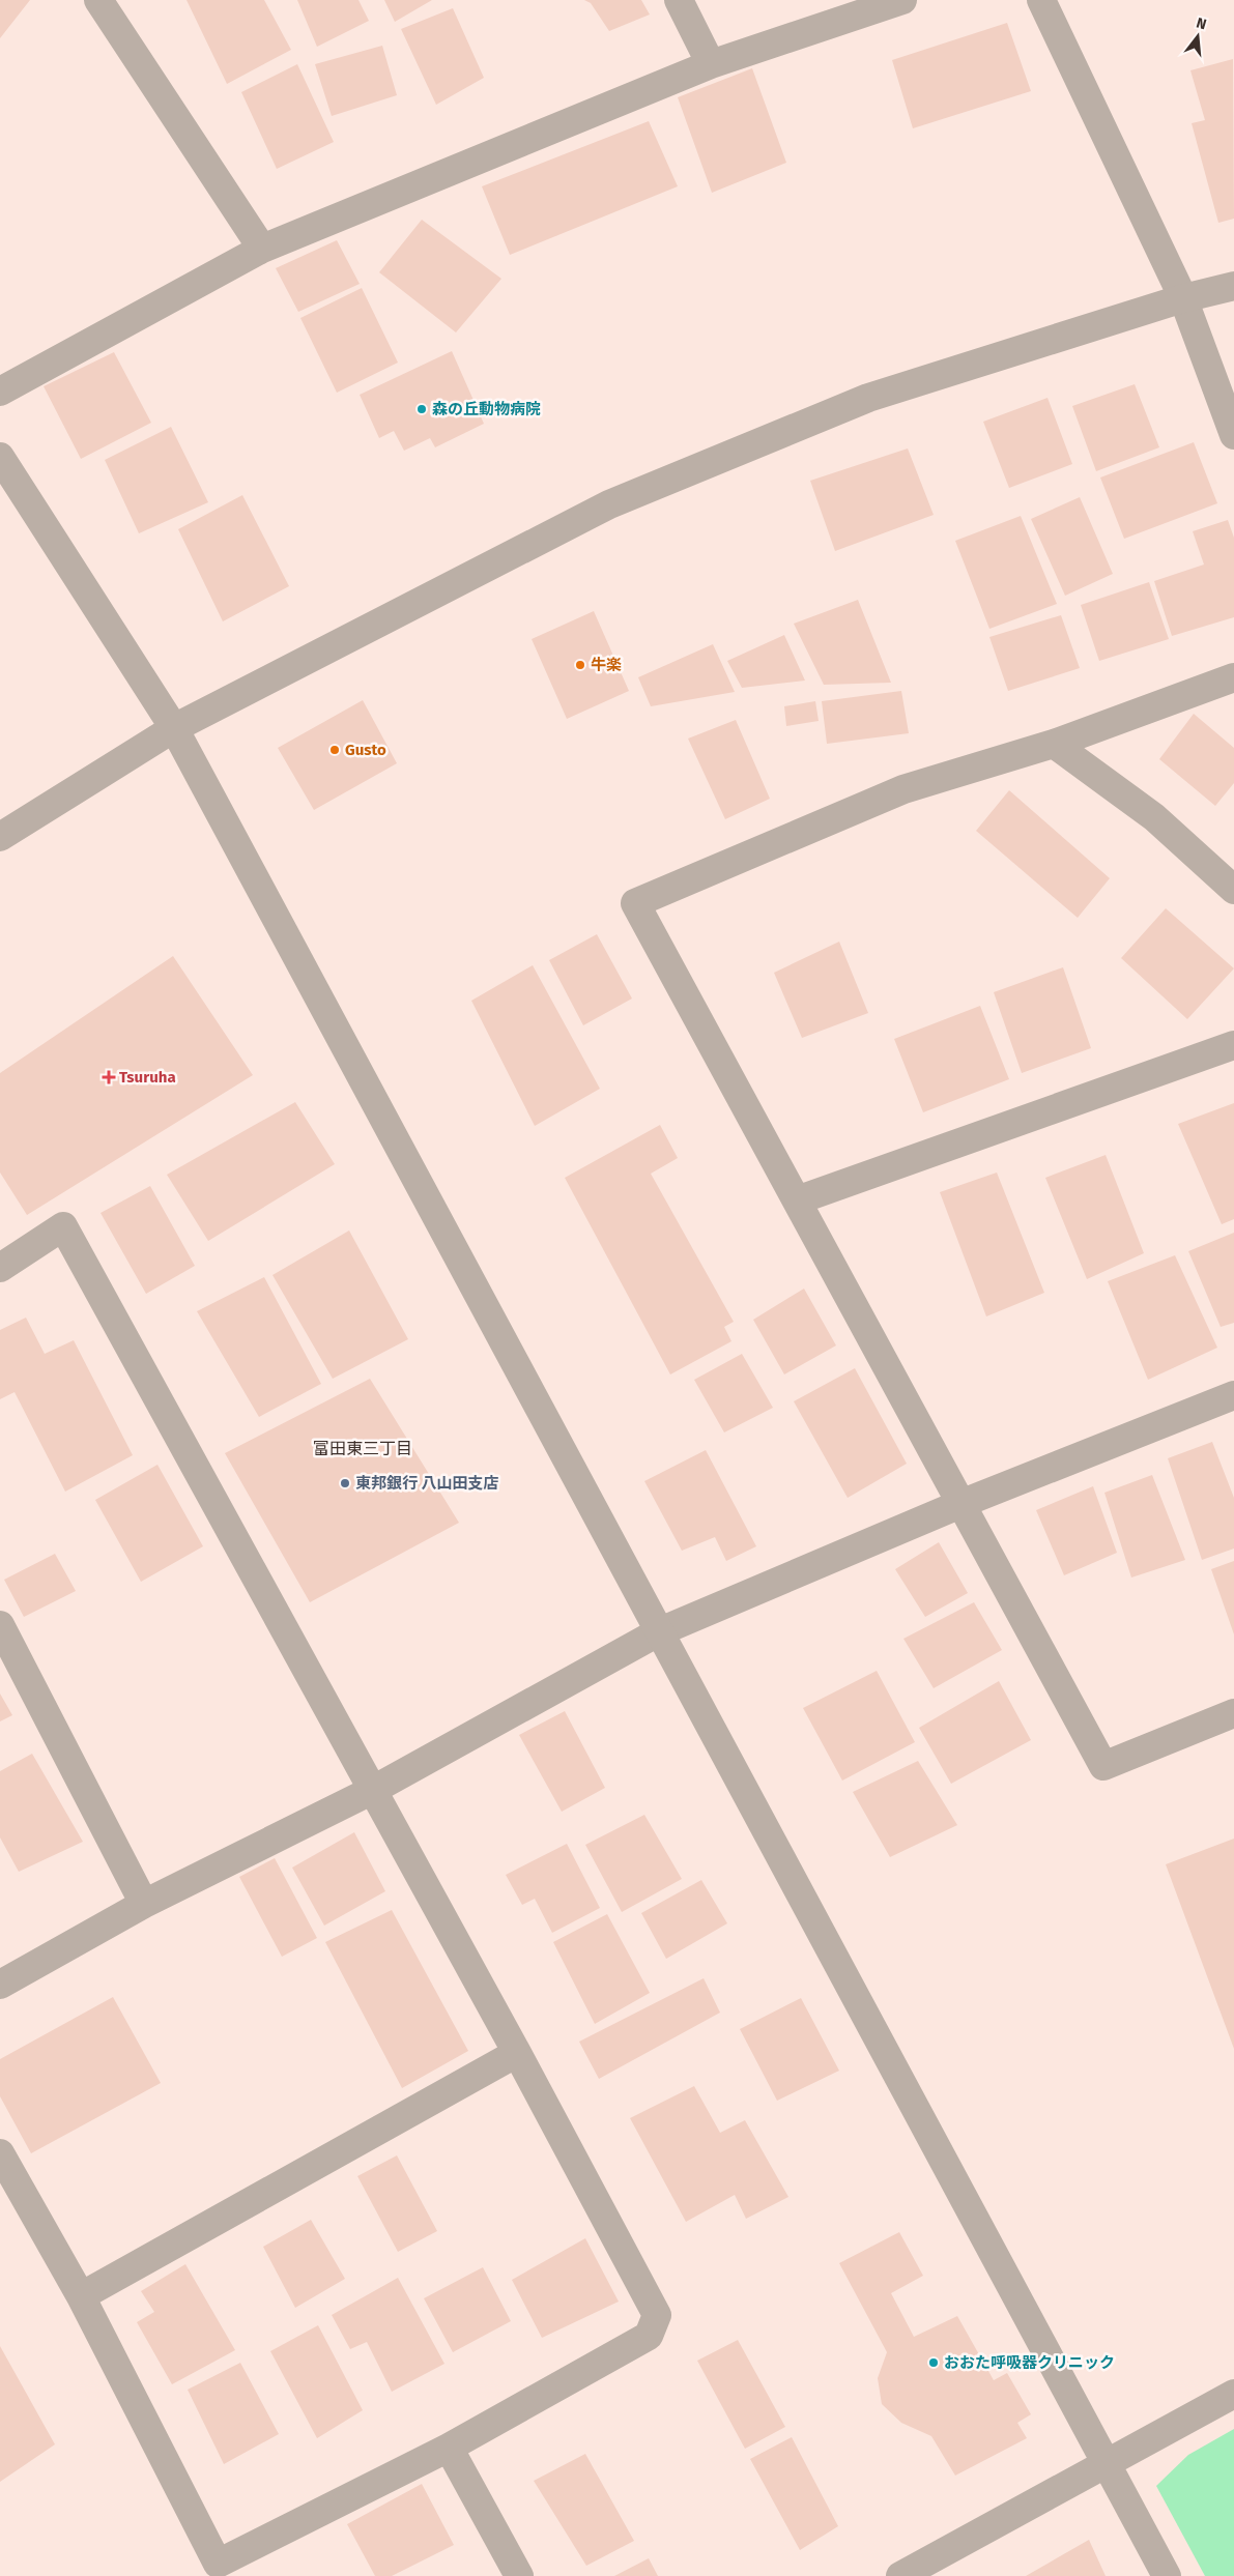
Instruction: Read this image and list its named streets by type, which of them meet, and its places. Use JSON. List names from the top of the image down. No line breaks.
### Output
{"districts":["富田東三丁目"],"places":{"other":["森の丘動物病院","牛楽","Gusto","東邦銀行 八山田支店","おおた呼吸器クリニック"],"health":["Tsuruha"]},"north":"top"}
